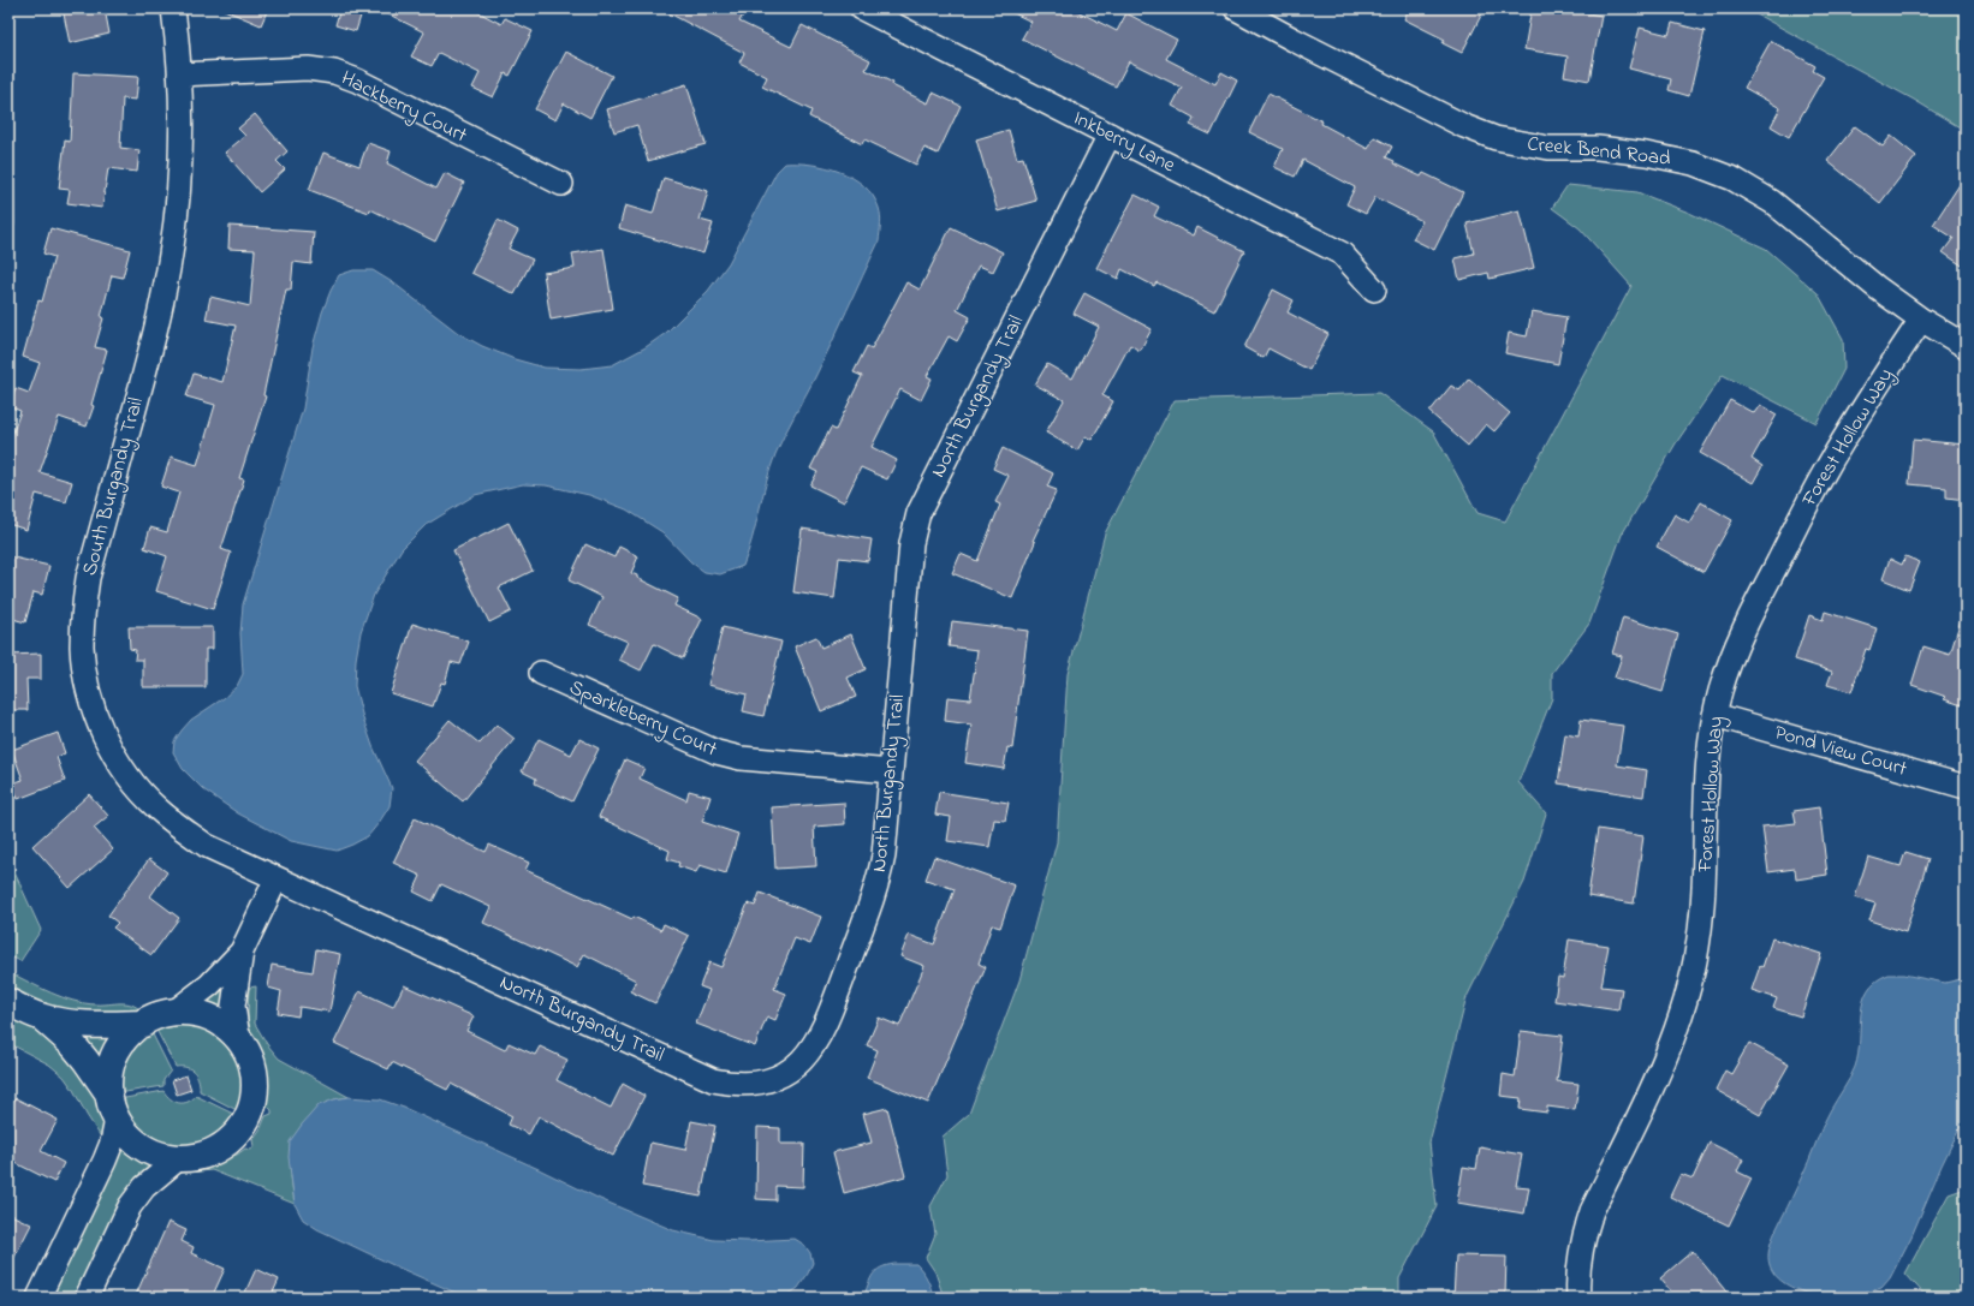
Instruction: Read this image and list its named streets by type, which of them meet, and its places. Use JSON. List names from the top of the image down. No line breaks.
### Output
{"streets":{"street":["Hackberry Court","Inkberry Lane","Creek Bend Road","North Burgandy Trail","Forest Hollow Way","South Burgandy Trail","Sparkleberry Court","Pond View Court"]},"crossings":[["Hackberry Court","South Burgandy Trail"],["Inkberry Lane","North Burgandy Trail"],["Creek Bend Road","Forest Hollow Way"],["North Burgandy Trail","South Burgandy Trail"],["North Burgandy Trail","Sparkleberry Court"],["Forest Hollow Way","Pond View Court"]]}
